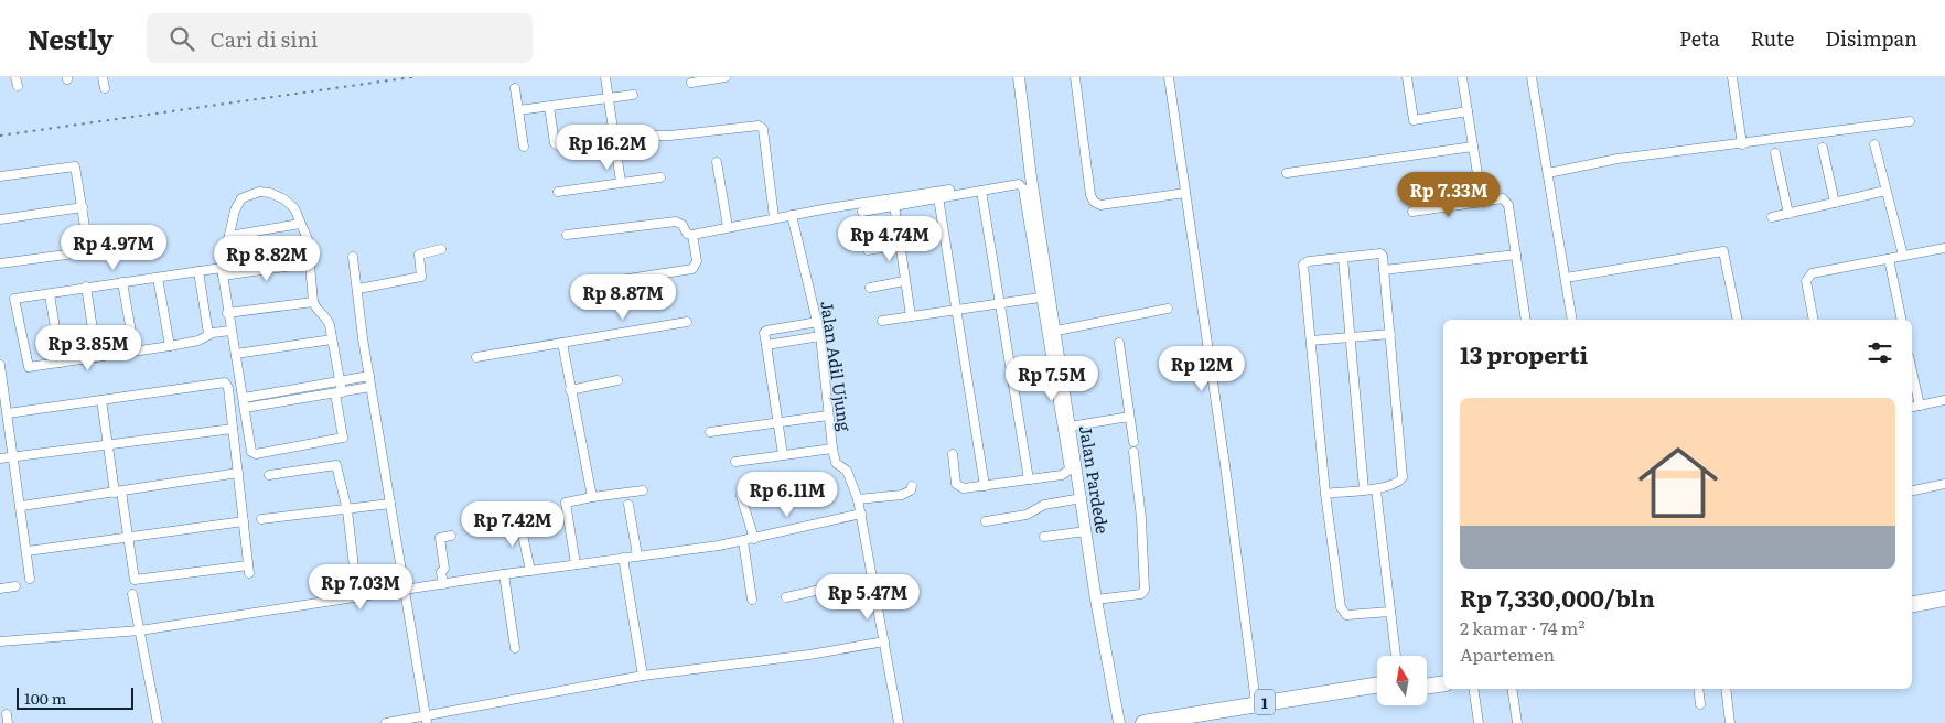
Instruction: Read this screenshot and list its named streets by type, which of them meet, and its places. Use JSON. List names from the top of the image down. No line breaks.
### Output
{"streets":{"highway":["1"],"street":["Jalan Adil Ujung","Jalan Pardede"]},"scale_bar":"100 m","north":"top","page":{"header":"Nestly","search":"Cari di sini","nav":["Peta","Rute","Disimpan"],"price":["Rp 16.2M","Rp 7.33M","Rp 4.74M","Rp 4.97M","Rp 8.82M","Rp 8.87M","Rp 3.85M","Rp 12M","Rp 7.5M","Rp 6.11M","Rp 7.42M","Rp 7.03M","Rp 5.47M"],"heading":"13 properti","list":[{"name":"Rp 7,330,000/bln","note":"2 kamar · 74 m² · Apartemen"}],"scale":"100 m"}}
